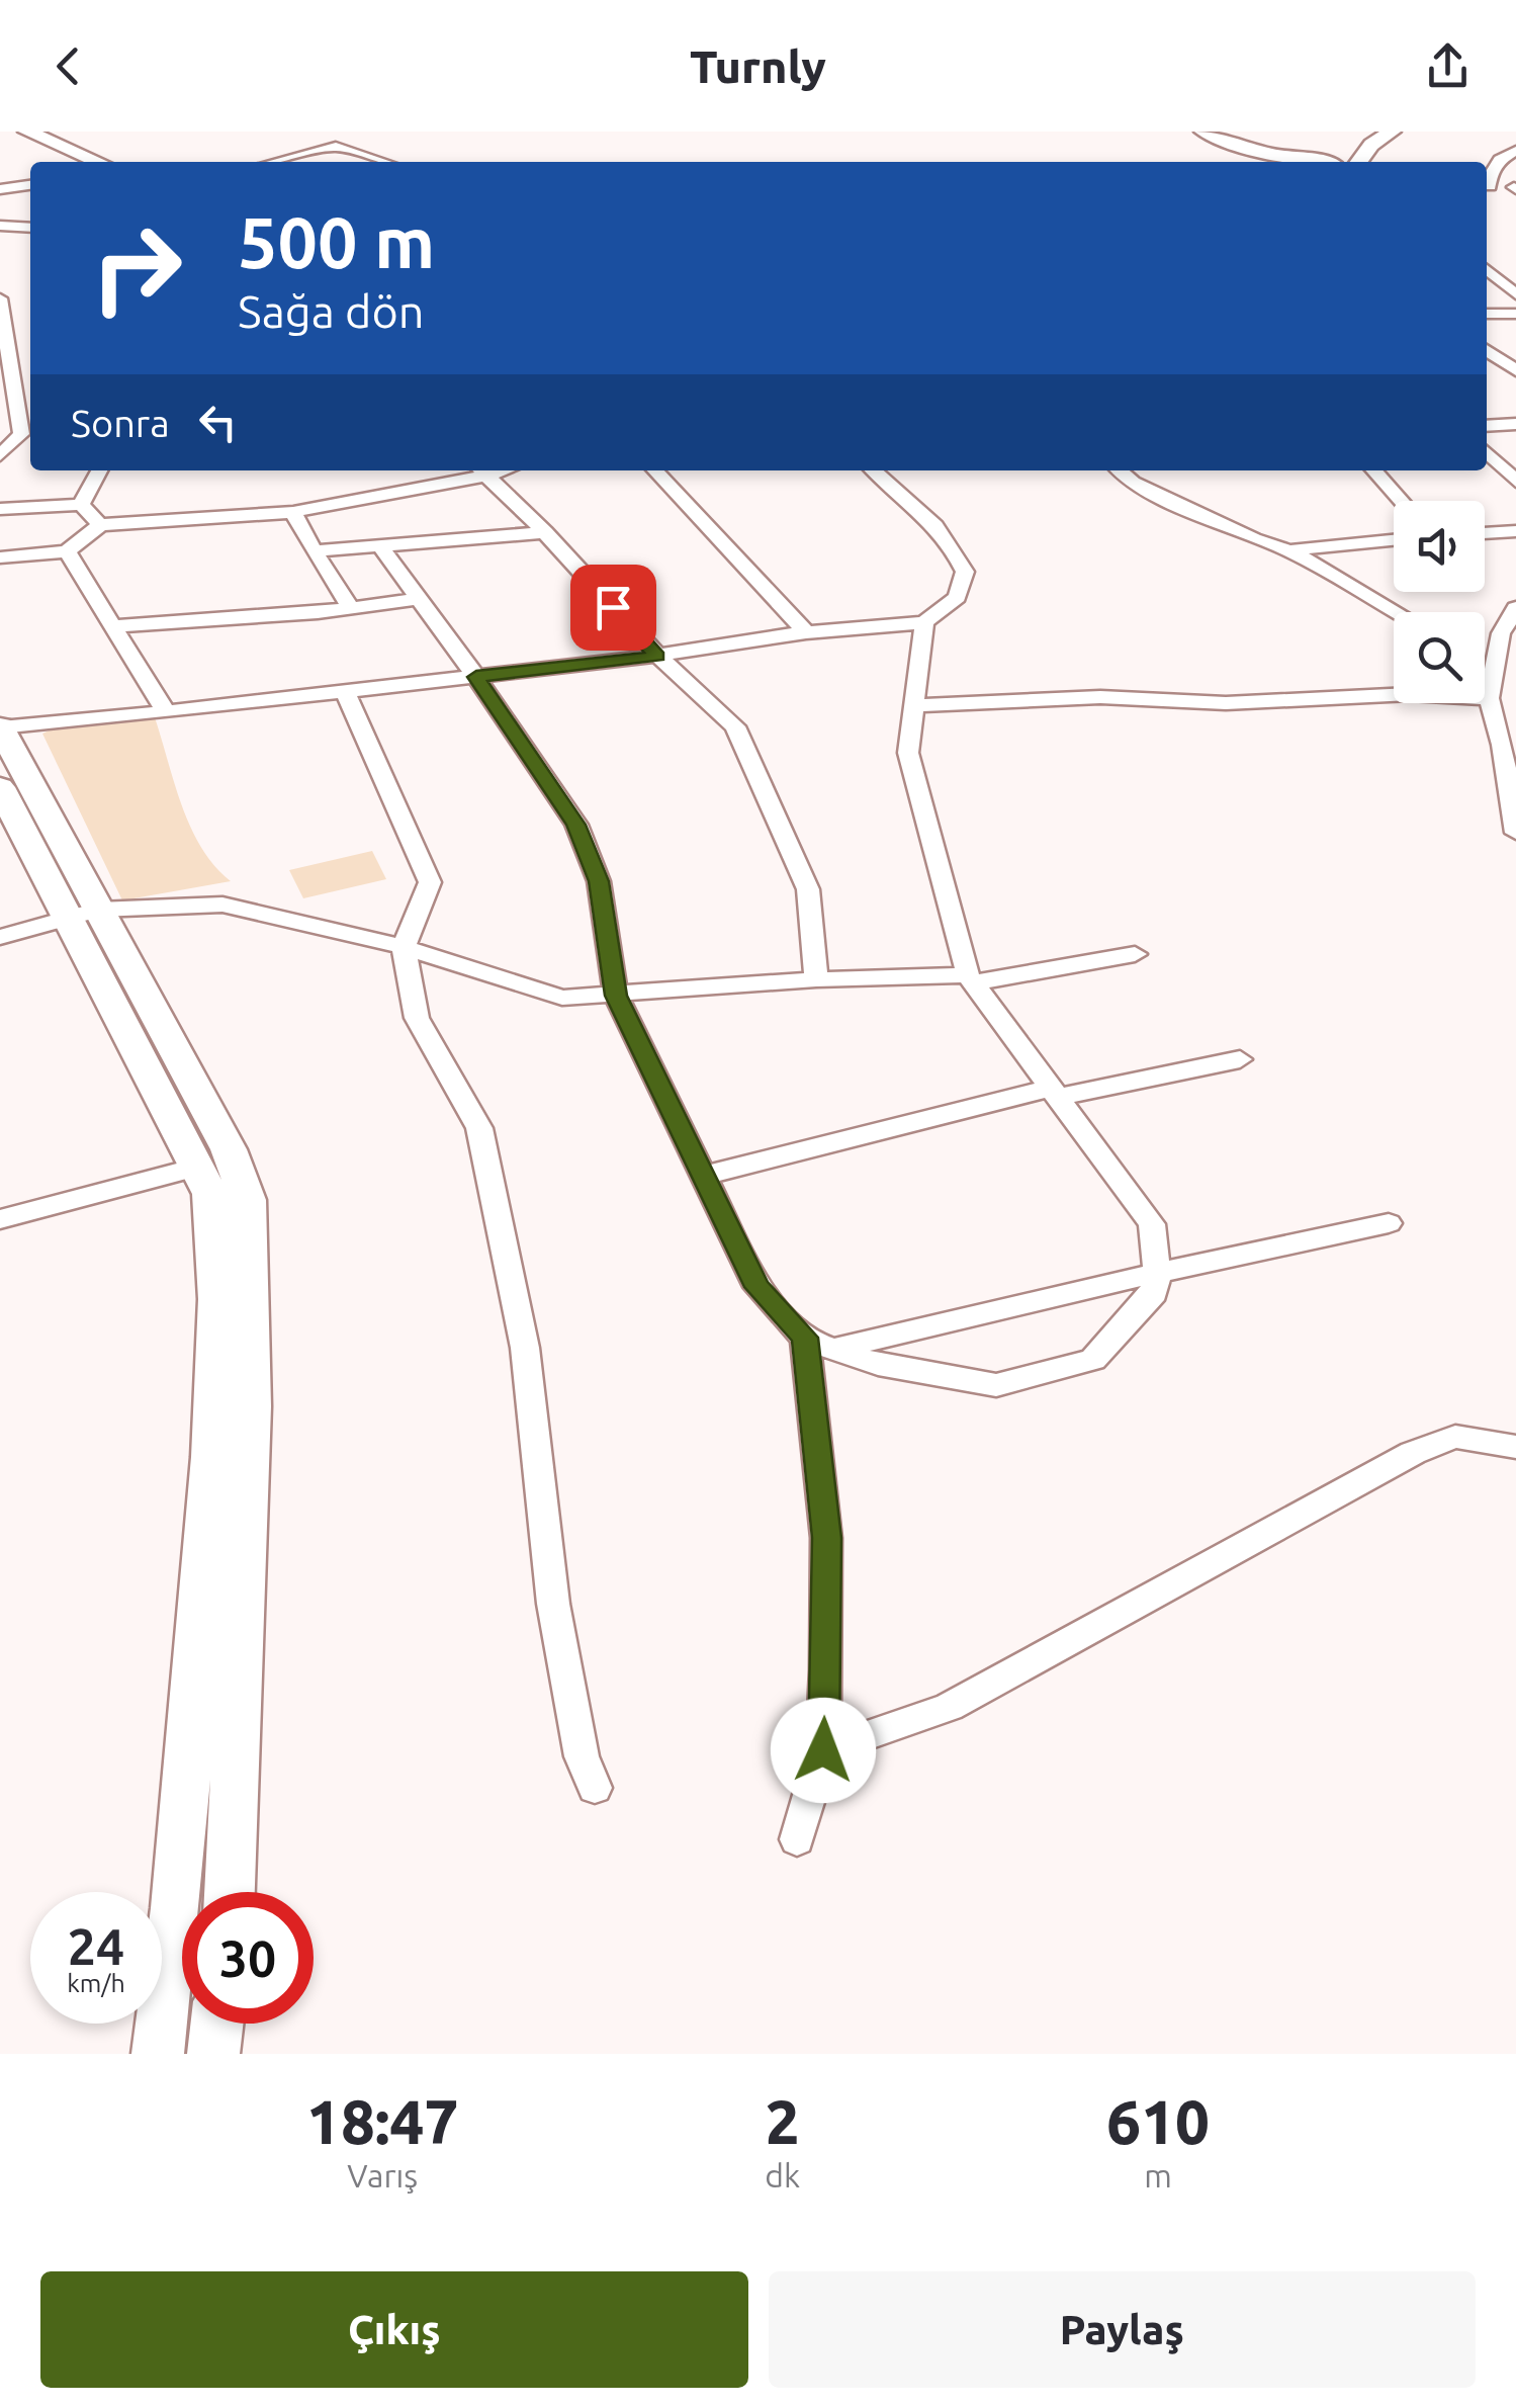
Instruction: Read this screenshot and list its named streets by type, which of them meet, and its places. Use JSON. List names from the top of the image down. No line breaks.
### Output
{"page":{"header":"Turnly","turn":["500 m","Sağa dön"],"then":"Sonra","speed":"24 km/h","limit":"30","eta":["18:47","Varış","2","dk","610","m"],"buttons":["Çıkış","Paylaş"]}}
